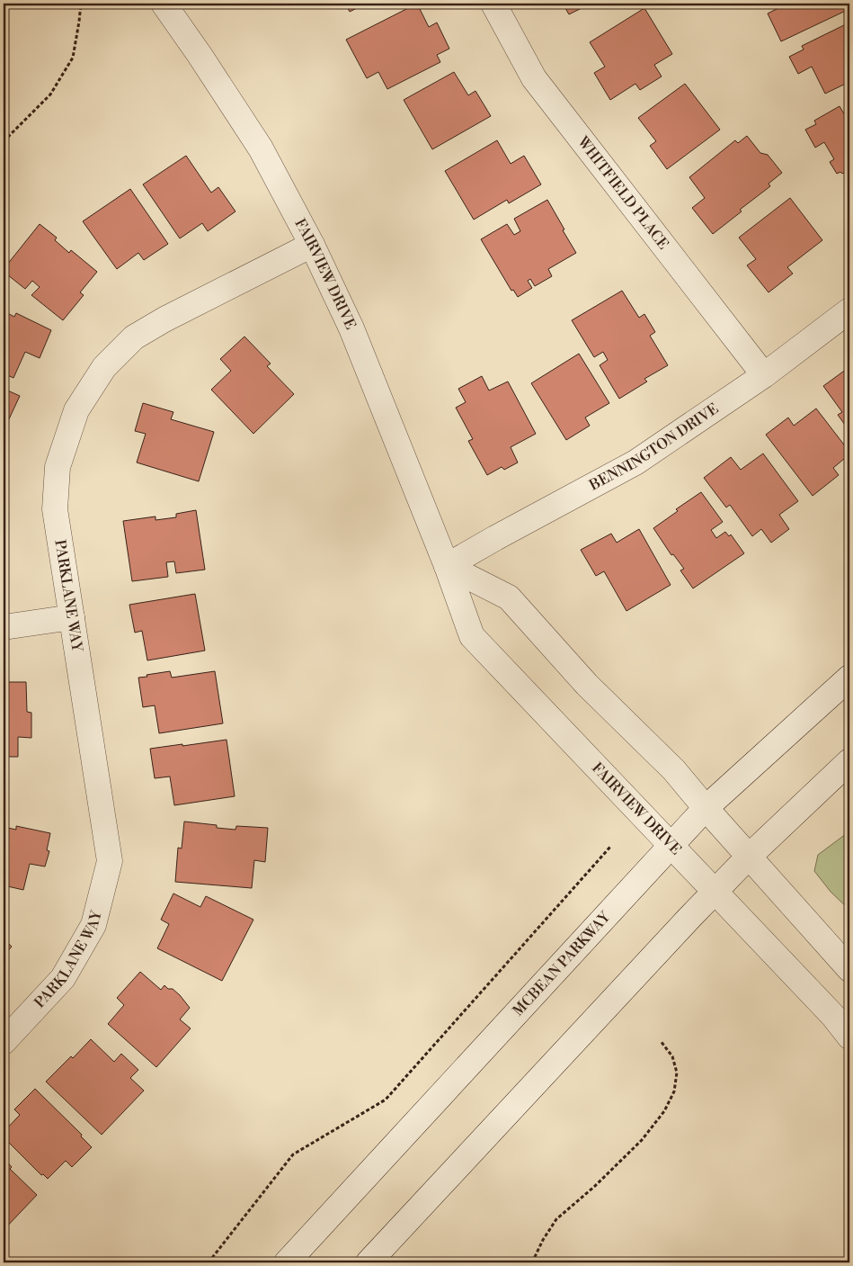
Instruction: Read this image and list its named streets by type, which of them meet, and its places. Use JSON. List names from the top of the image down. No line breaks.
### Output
{"streets":{"street":["WHITFIELD PLACE","FAIRVIEW DRIVE","BENNINGTON DRIVE","PARKLANE WAY","MCBEAN PARKWAY"]},"crossings":[["WHITFIELD PLACE","BENNINGTON DRIVE"],["FAIRVIEW DRIVE","BENNINGTON DRIVE"],["FAIRVIEW DRIVE","PARKLANE WAY"],["FAIRVIEW DRIVE","MCBEAN PARKWAY"]]}
